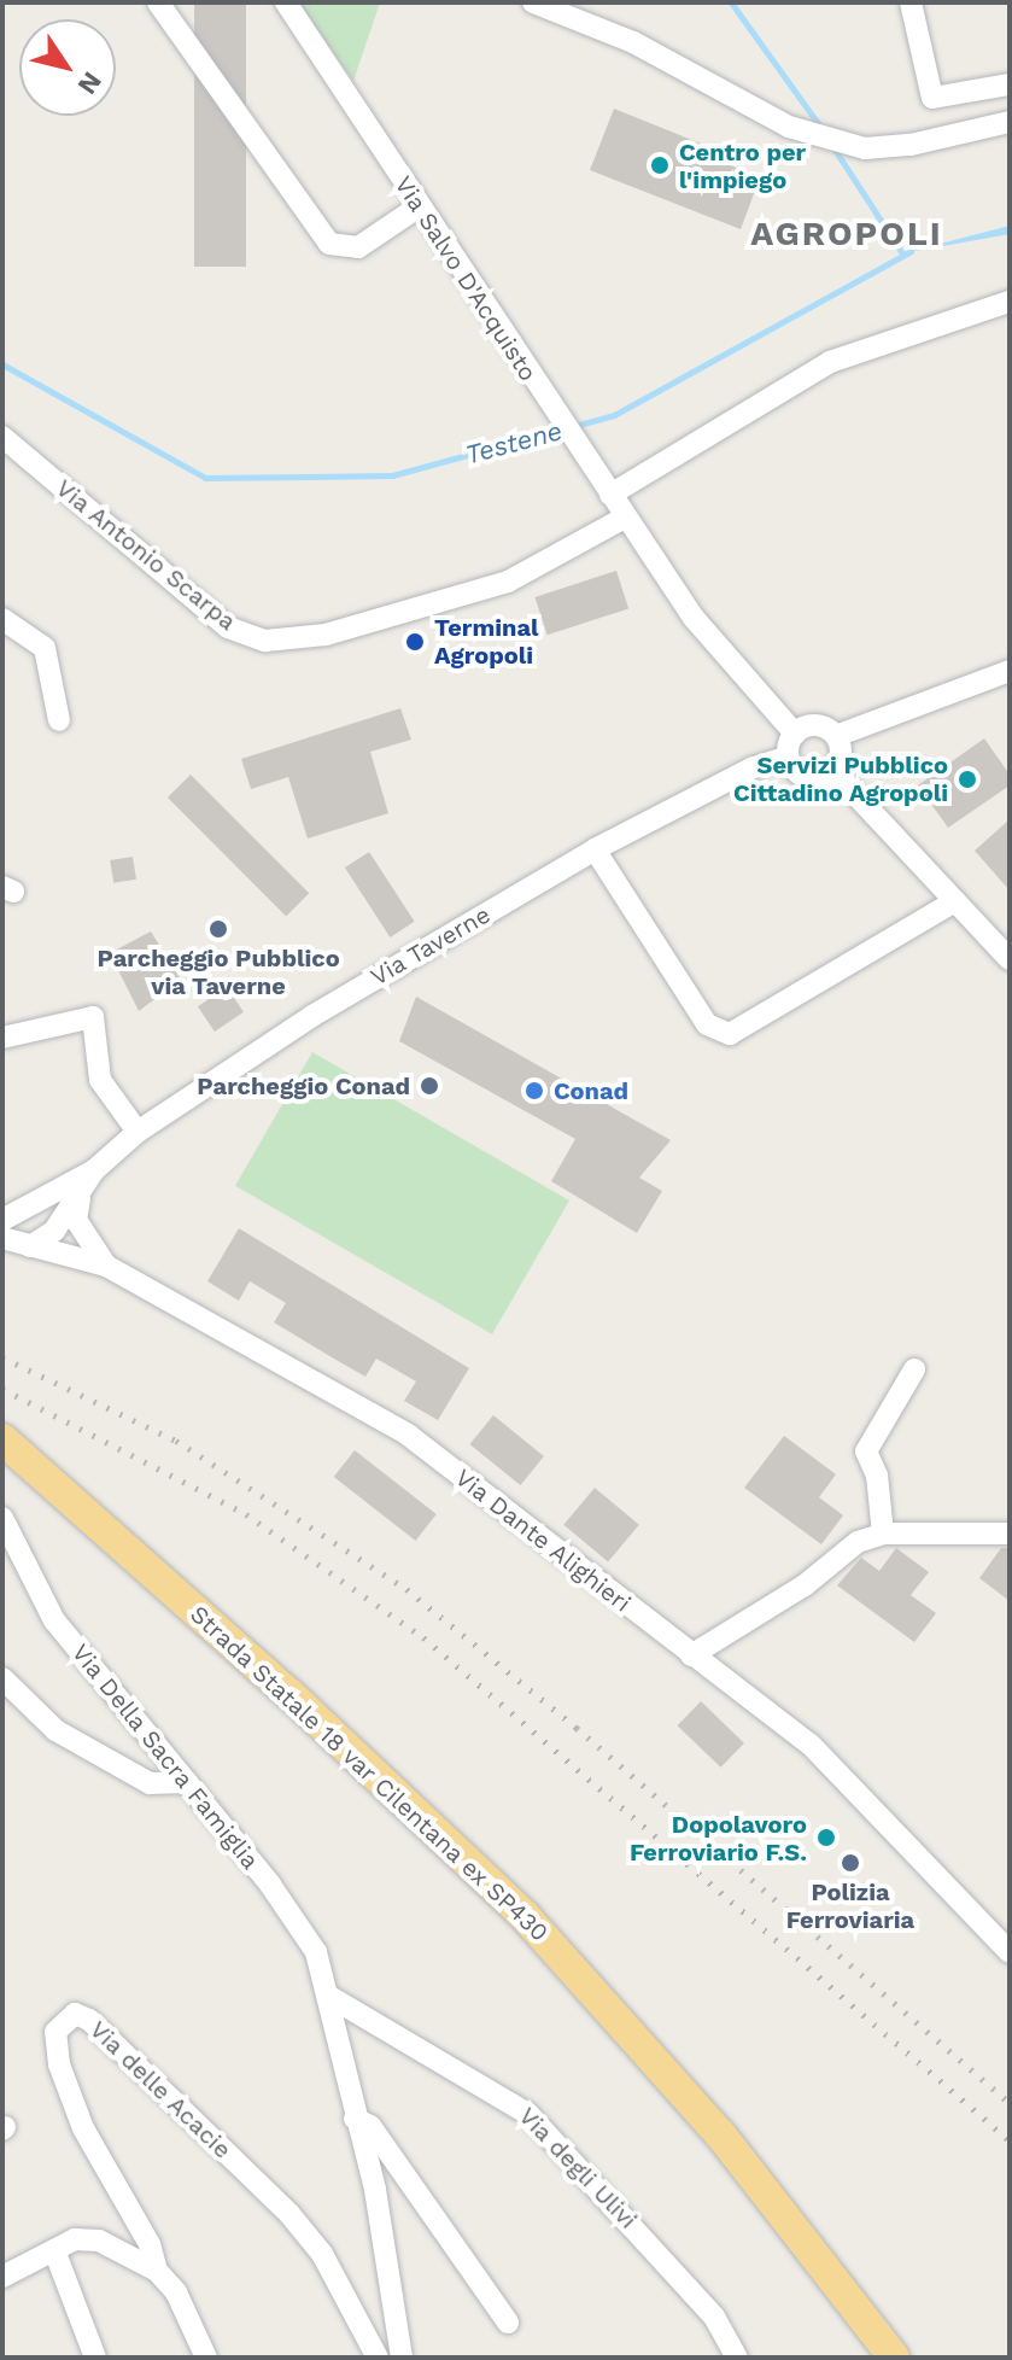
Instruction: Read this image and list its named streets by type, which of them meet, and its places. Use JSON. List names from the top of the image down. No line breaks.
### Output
{"streets":{"highway":["Strada Statale 18 var Cilentana ex SP430"],"street":["Via Salvo D'Acquisto","Via Antonio Scarpa","Via Taverne","Via Dante Alighieri","Via Della Sacra Famiglia","Via delle Acacie","Via degli Ulivi"]},"crossings":[["Via Salvo D'Acquisto","Via Antonio Scarpa"],["Via Salvo D'Acquisto","Via Taverne"],["Via Taverne","Via Dante Alighieri"],["Via Della Sacra Famiglia","Via degli Ulivi"]],"districts":["AGROPOLI"],"water":["Testene"],"places":["Centro per l'impiego","Terminal Agropoli","Servizi Pubblico Cittadino Agropoli","Parcheggio Pubblico via Taverne","Parcheggio Conad","Conad","Dopolavoro Ferroviario F.S.","Polizia Ferroviaria"],"north":"bottom right"}
